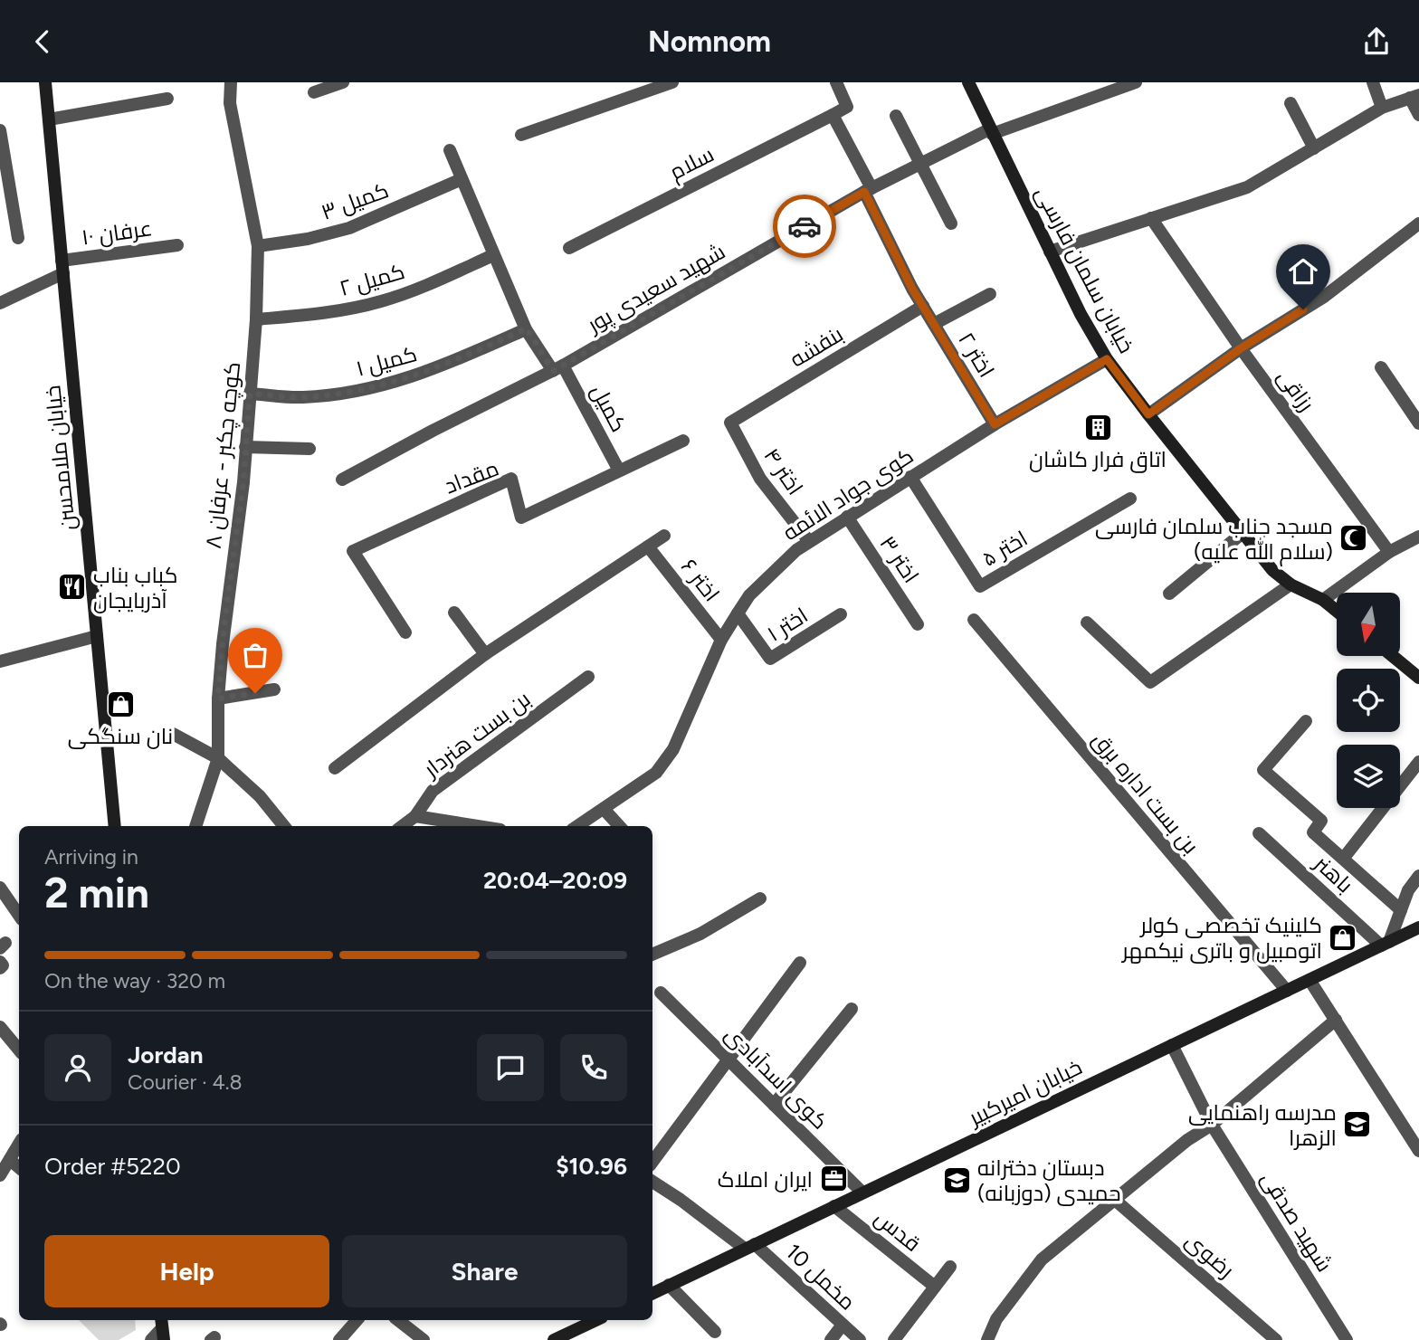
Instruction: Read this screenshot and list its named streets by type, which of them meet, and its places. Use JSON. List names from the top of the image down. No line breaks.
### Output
{"streets":{"main road":["خیابان سلمان فارسی","خیابان ملامحسن","خیابان امیرکبیر"],"street":["سلام","کمیل ۳","عرفان ۱۰","کمیل ۲","شهید سعیدی پور","بنفشه","اختر ۲","کمیل ۱","رزاقی","کمیل","کوچه چکبر - عرفان ۸","اختر ۴","مقداد","کوی جواد الائمه","اختر ۵","اختر ۳","اختر ۶","اختر ۱","بن بست هنردار","بن بست اداره برق","باهنر","کوی اسدآبادی","شهید صدقی","قدس","رضوی","مخمل 10"]},"crossings":[["سلام","اختر ۲"],["کمیل ۳","کمیل"],["کمیل ۳","کوچه چکبر - عرفان ۸"],["عرفان ۱۰","خیابان ملامحسن"],["خیابان سلمان فارسی","شهید سعیدی پور"],["خیابان سلمان فارسی","کوی جواد الائمه"],["کمیل ۲","کمیل"],["کمیل ۲","کوچه چکبر - عرفان ۸"],["شهید سعیدی پور","اختر ۲"],["شهید سعیدی پور","کمیل"],["بنفشه","اختر ۲"],["بنفشه","اختر ۴"],["اختر ۲","کوی جواد الائمه"],["کمیل ۱","کمیل"],["کمیل ۱","کوچه چکبر - عرفان ۸"],["کمیل","مقداد"],["اختر ۴","کوی جواد الائمه"],["کوی جواد الائمه","اختر ۵"],["کوی جواد الائمه","اختر ۳"],["کوی جواد الائمه","اختر ۶"],["کوی جواد الائمه","اختر ۱"],["بن بست اداره برق","خیابان امیرکبیر"],["باهنر","خیابان امیرکبیر"],["کوی اسدآبادی","خیابان امیرکبیر"],["خیابان امیرکبیر","شهید صدقی"],["خیابان امیرکبیر","قدس"],["خیابان امیرکبیر","مخمل 10"]],"places":{"building":["اتاق فرار کاشان"],"mosque":["مسجد جناب سلمان فارسی (سلام الله علیه)"],"restaurant":["کباب بناب آذربایجان"],"shop":["نان سنگکی","کلینیک تخصصی کولر اتومبیل و باتری نیکمهر"],"school or university":["مدرسه راهنمایی الزهرا","دبستان دخترانه حمیدی (دوزبانه)"],"office":["ایران املاک"]},"north":"bottom","page":{"header":"Nomnom","heading":["2 min","Arriving in","20:04–20:09"],"panel":["Jordan","Courier · 4.8","Order #5220","$10.96"],"bar":"On the way · 320 m","buttons":["Help","Share"]}}
